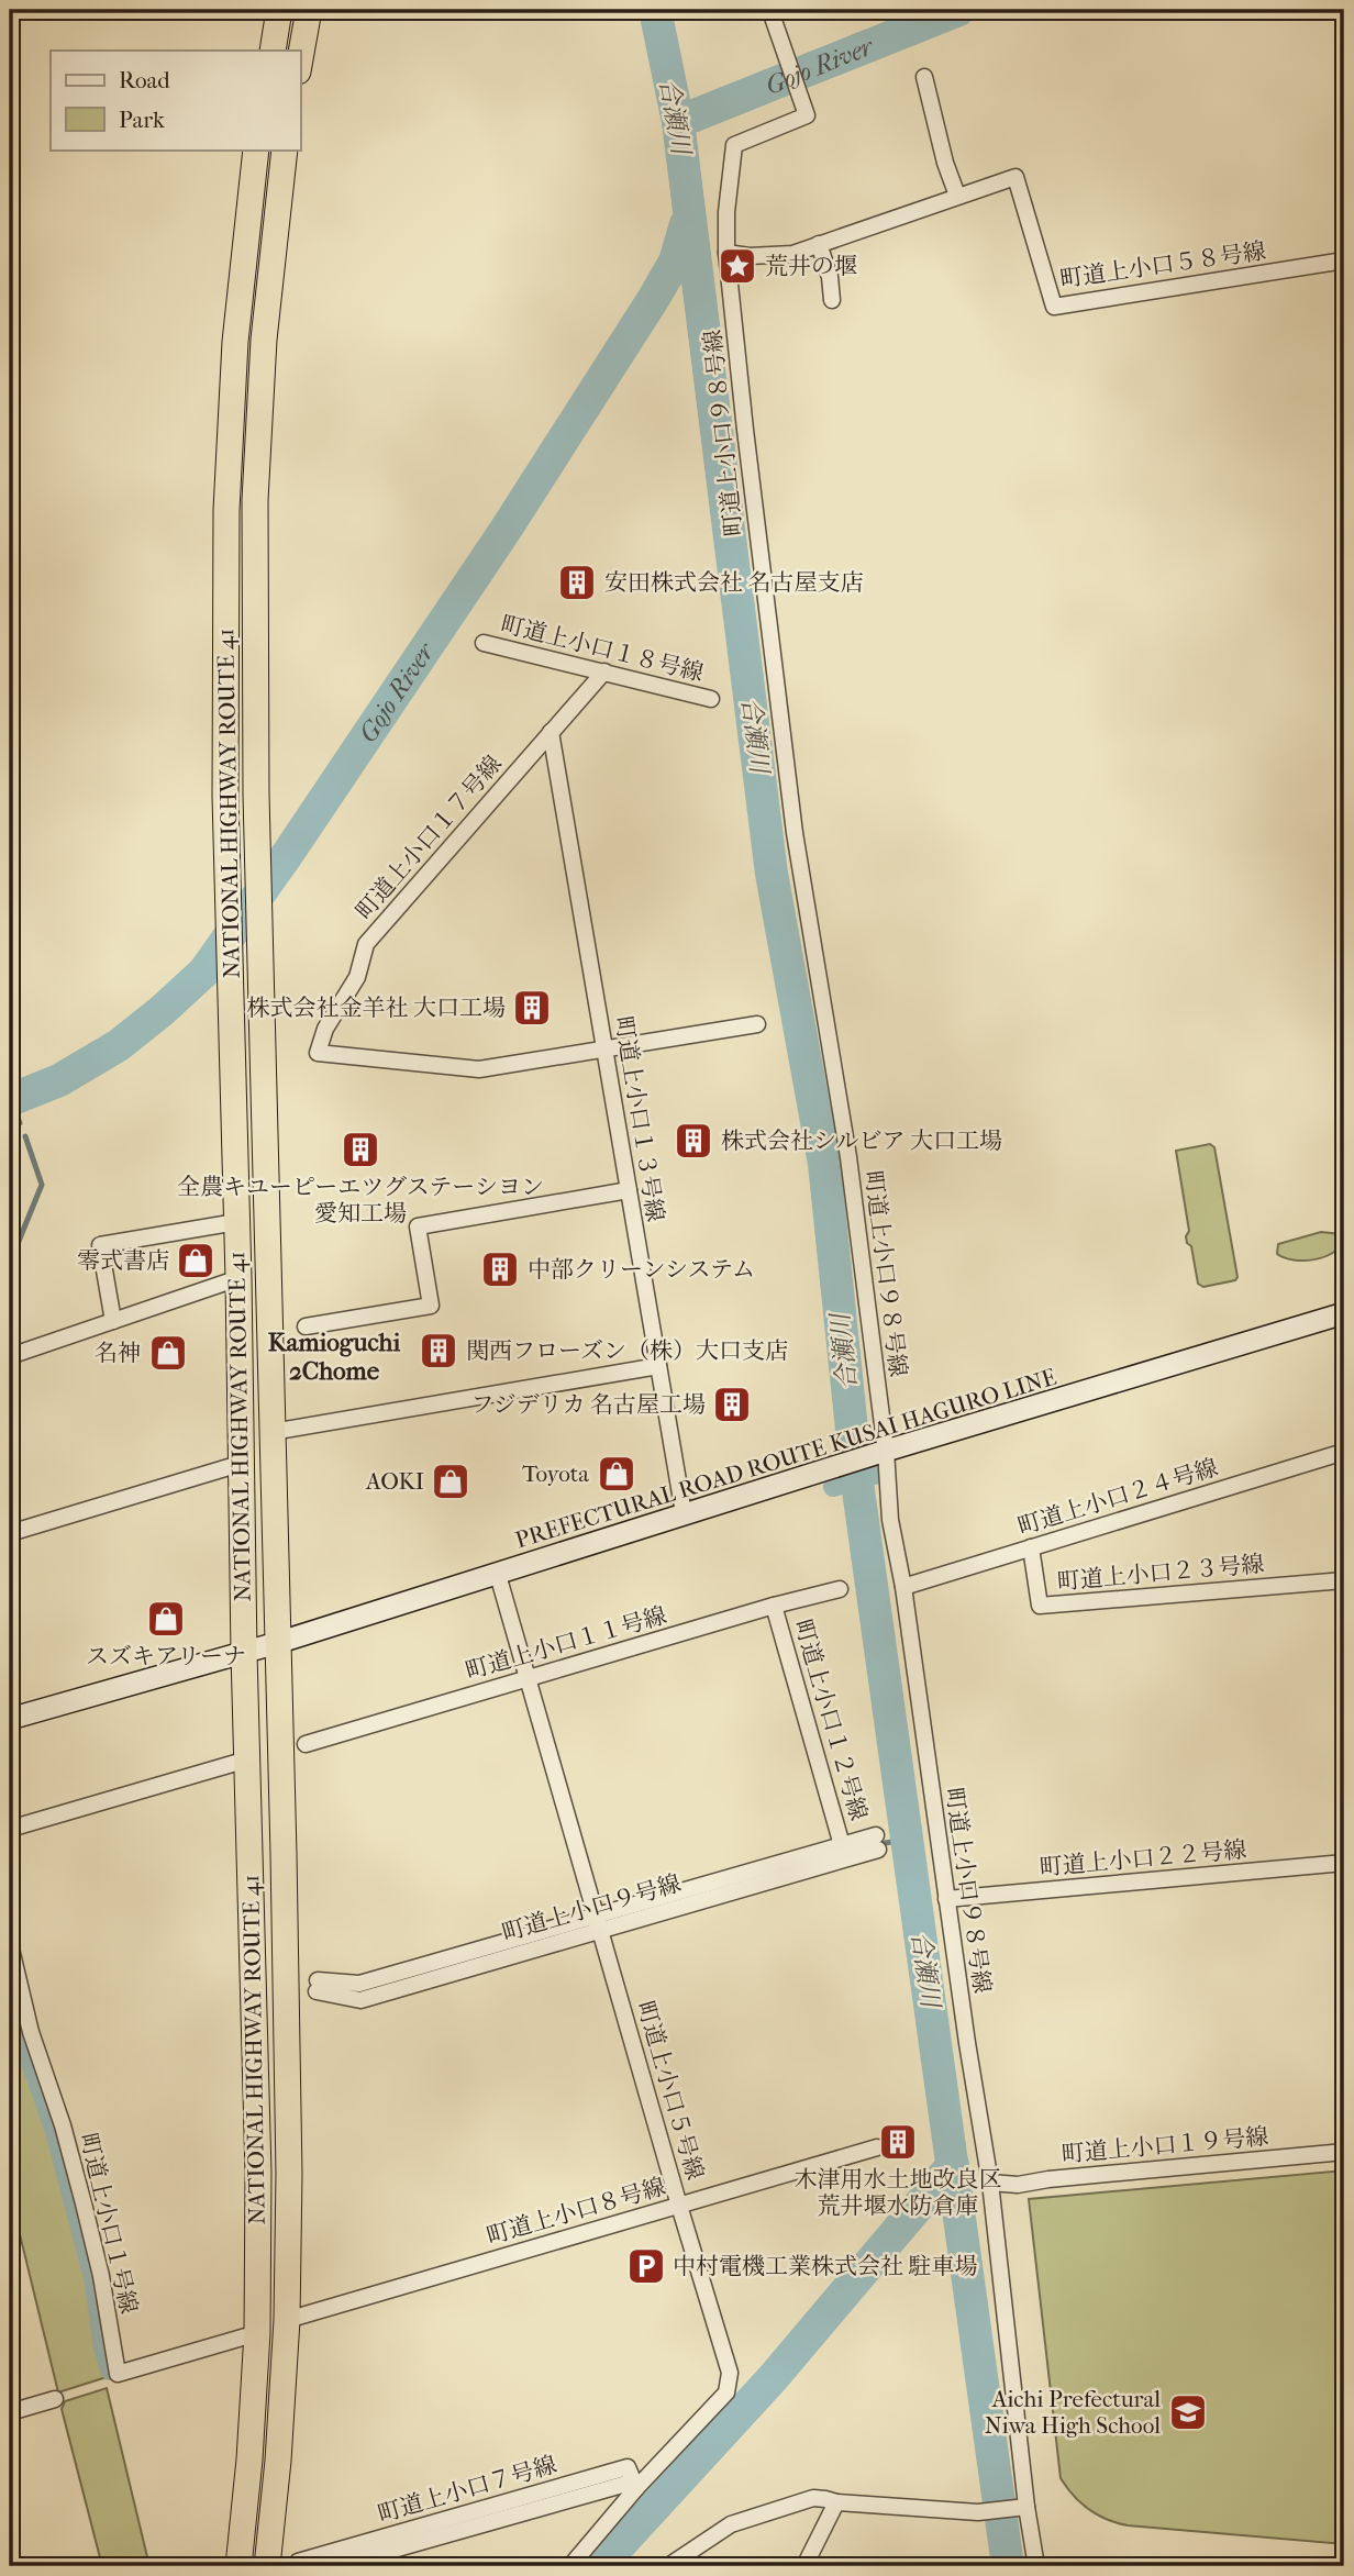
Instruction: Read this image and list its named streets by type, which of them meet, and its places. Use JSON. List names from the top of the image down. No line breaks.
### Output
{"streets":{"highway":["NATIONAL HIGHWAY ROUTE 41"],"main road":["PREFECTURAL ROAD ROUTE KUSAI HAGURO LINE"],"street":["町道上小口５８号線","町道上小口９８号線","町道上小口１８号線","町道上小口１７号線","町道上小口１３号線","町道上小口２４号線","町道上小口２３号線","町道上小口１１号線","町道上小口１２号線","町道上小口２２号線","町道上小口９号線","町道上小口５号線","町道上小口１９号線","町道上小口８号線","町道上小口１号線","町道上小口７号線"]},"crossings":[["町道上小口５８号線","町道上小口９８号線"],["町道上小口９８号線","PREFECTURAL ROAD ROUTE KUSAI HAGURO LINE"],["町道上小口９８号線","町道上小口２４号線"],["町道上小口９８号線","町道上小口２２号線"],["町道上小口９８号線","町道上小口１９号線"],["町道上小口１８号線","町道上小口１７号線"],["NATIONAL HIGHWAY ROUTE 41","PREFECTURAL ROAD ROUTE KUSAI HAGURO LINE"],["NATIONAL HIGHWAY ROUTE 41","町道上小口８号線"],["NATIONAL HIGHWAY ROUTE 41","町道上小口１号線"],["町道上小口１７号線","町道上小口１３号線"],["町道上小口１３号線","PREFECTURAL ROAD ROUTE KUSAI HAGURO LINE"],["PREFECTURAL ROAD ROUTE KUSAI HAGURO LINE","町道上小口５号線"],["町道上小口２４号線","町道上小口２３号線"],["町道上小口１１号線","町道上小口１２号線"],["町道上小口１１号線","町道上小口５号線"],["町道上小口１２号線","町道上小口９号線"],["町道上小口９号線","町道上小口５号線"],["町道上小口５号線","町道上小口８号線"],["町道上小口５号線","町道上小口７号線"]],"districts":["Kamioguchi 2Chome"],"water":["Gojo River","合瀬川"],"places":{"place":["荒井の堰"],"building":["安田株式会社 名古屋支店","株式会社金羊社 大口工場","株式会社シルビア 大口工場","全農キユーピーエツグステーシヨン 愛知工場","中部クリーンシステム","関西フローズン（株）大口支店","フジデリカ 名古屋工場","木津用水土地改良区 荒井堰水防倉庫"],"shop":["零式書店","名神","Toyota","AOKI","スズキアリーナ"],"parking":["中村電機工業株式会社 駐車場"],"school or university":["Aichi Prefectural Niwa High School"]},"legend":["Road","Park"]}
